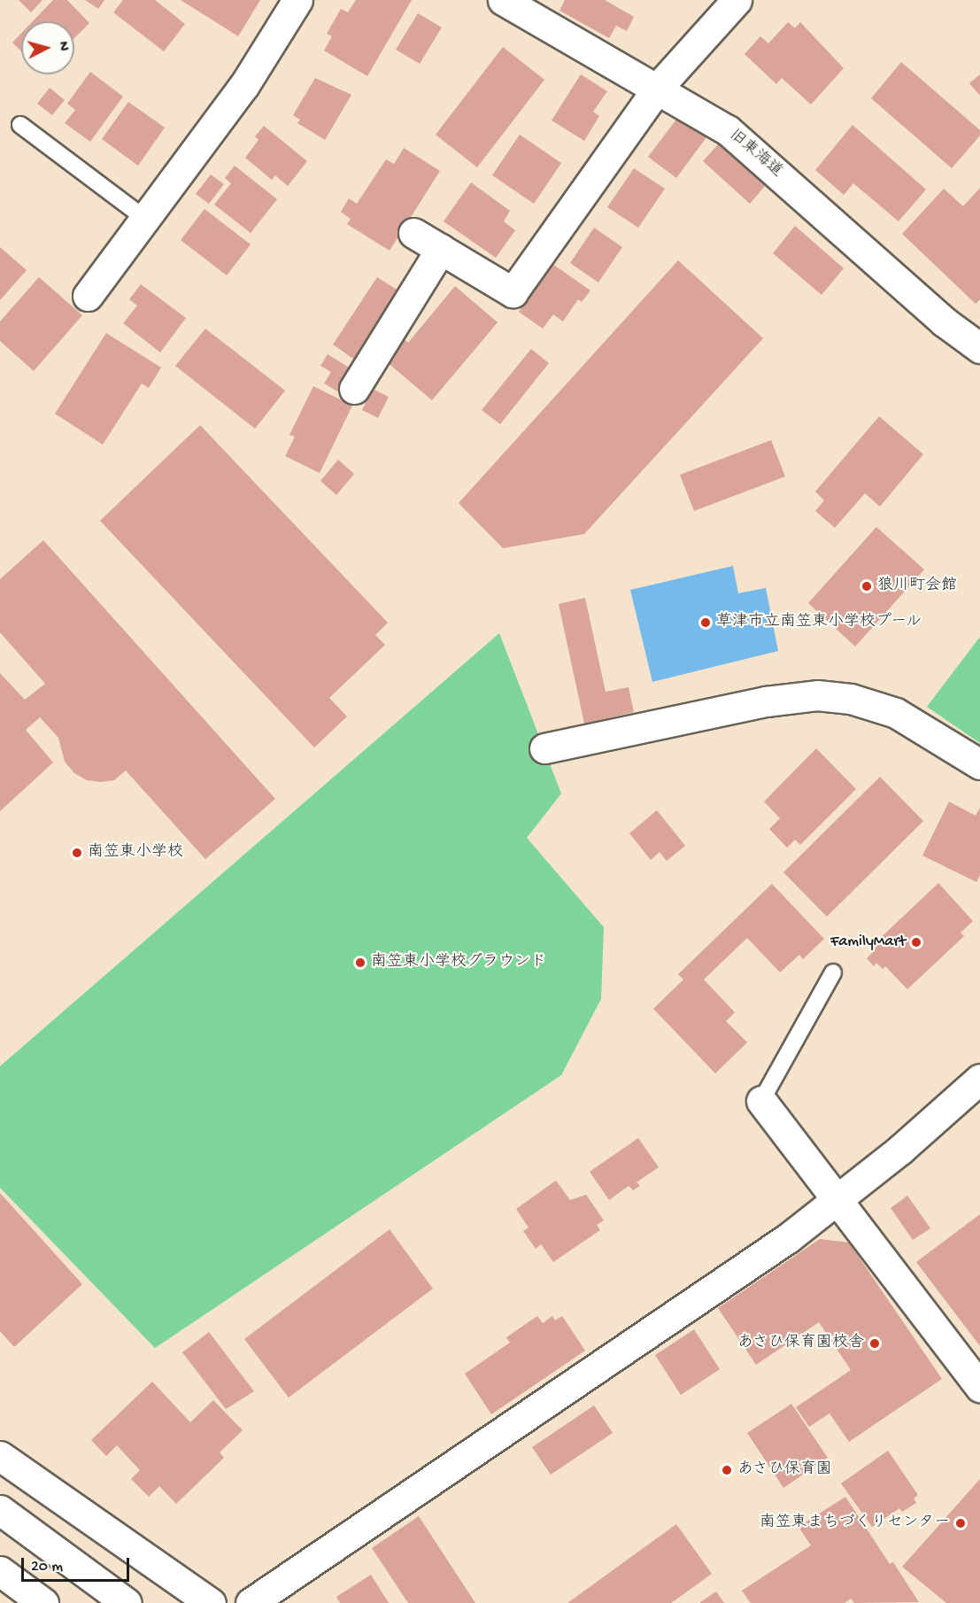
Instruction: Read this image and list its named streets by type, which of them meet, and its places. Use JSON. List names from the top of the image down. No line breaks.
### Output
{"streets":{"main road":["旧東海道"]},"places":["狼川町会館","草津市立南笠東小学校プール","南笠東小学校","FamilyMart","南笠東小学校グラウンド","あさひ保育園校舎","あさひ保育園","南笠東まちづくりセンター"],"scale_bar":"20 m","north":"right"}
